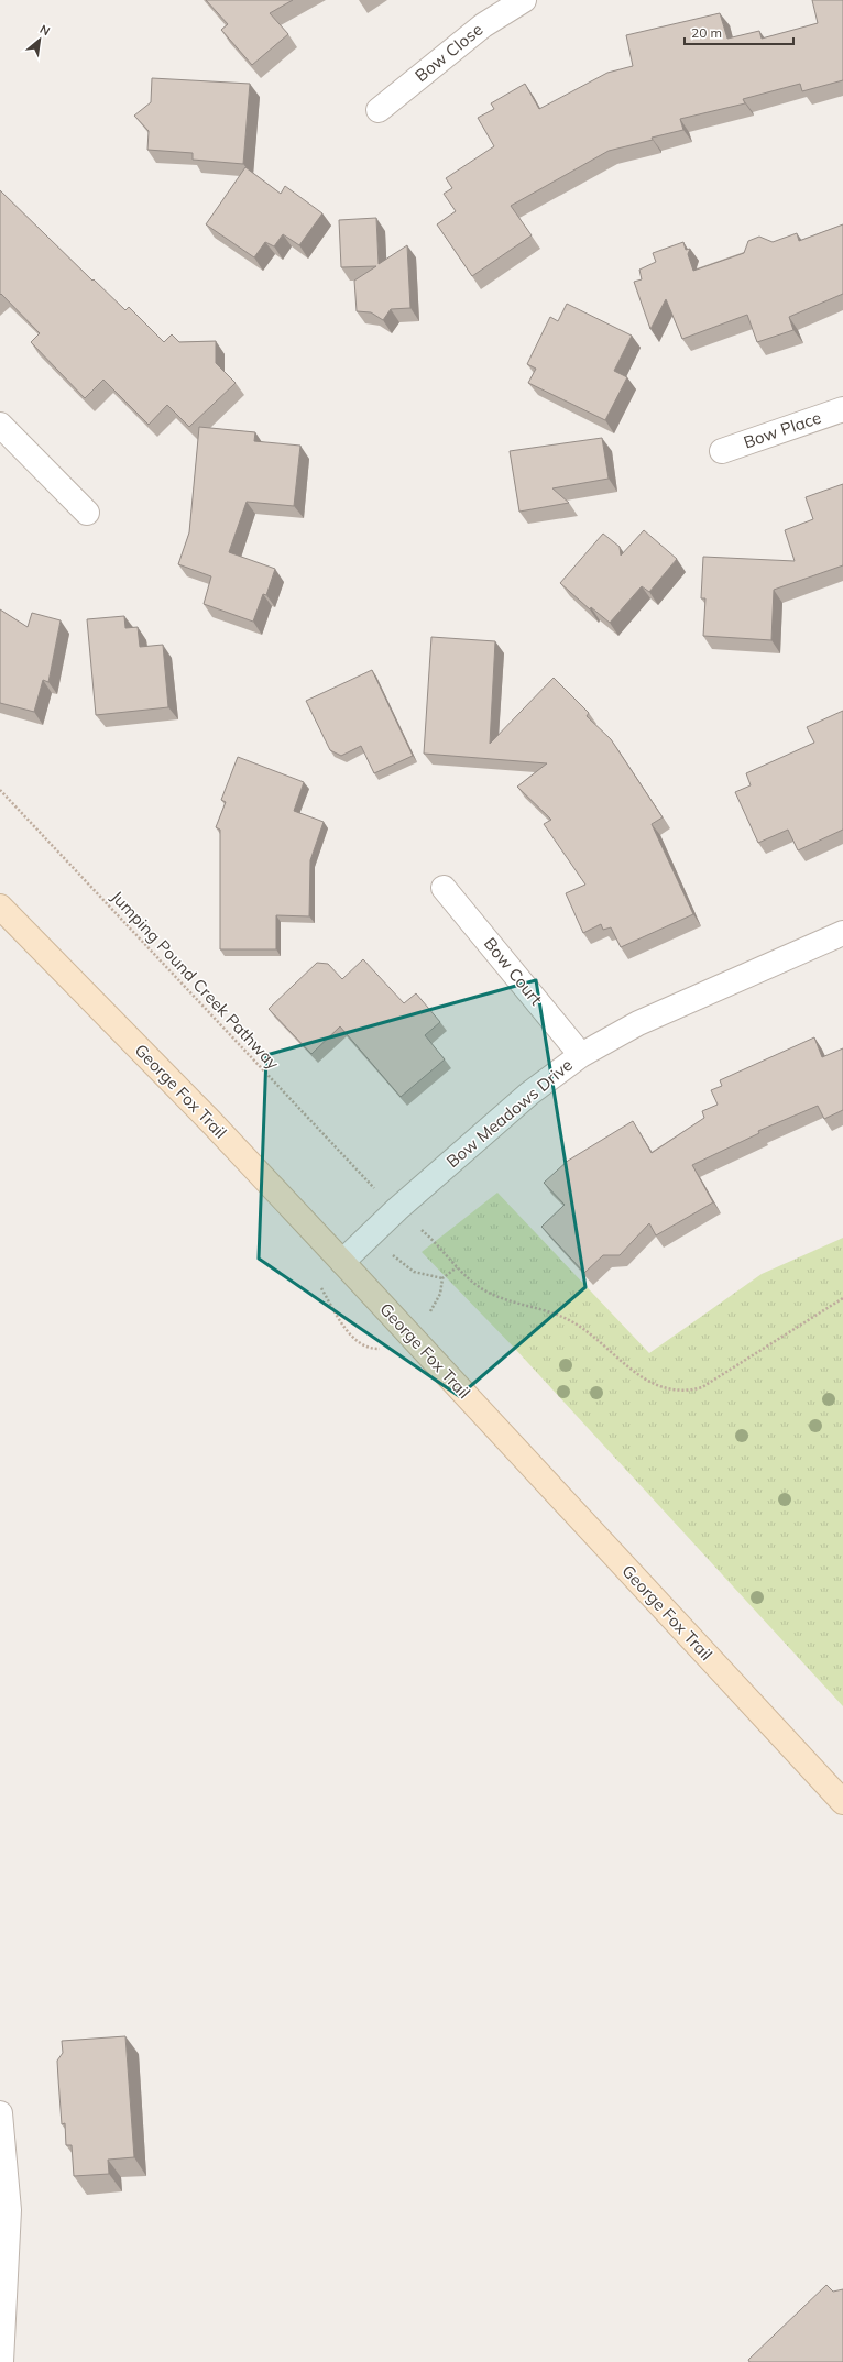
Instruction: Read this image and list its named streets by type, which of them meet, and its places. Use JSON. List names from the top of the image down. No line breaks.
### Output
{"streets":{"street":["Bow Close","Bow Place","Bow Court","George Fox Trail","Bow Meadows Drive"],"path":["Jumping Pound Creek Pathway"]},"crossings":[["Bow Court","Bow Meadows Drive"],["George Fox Trail","Bow Meadows Drive"]],"scale_bar":"20 m","north":"top right"}
